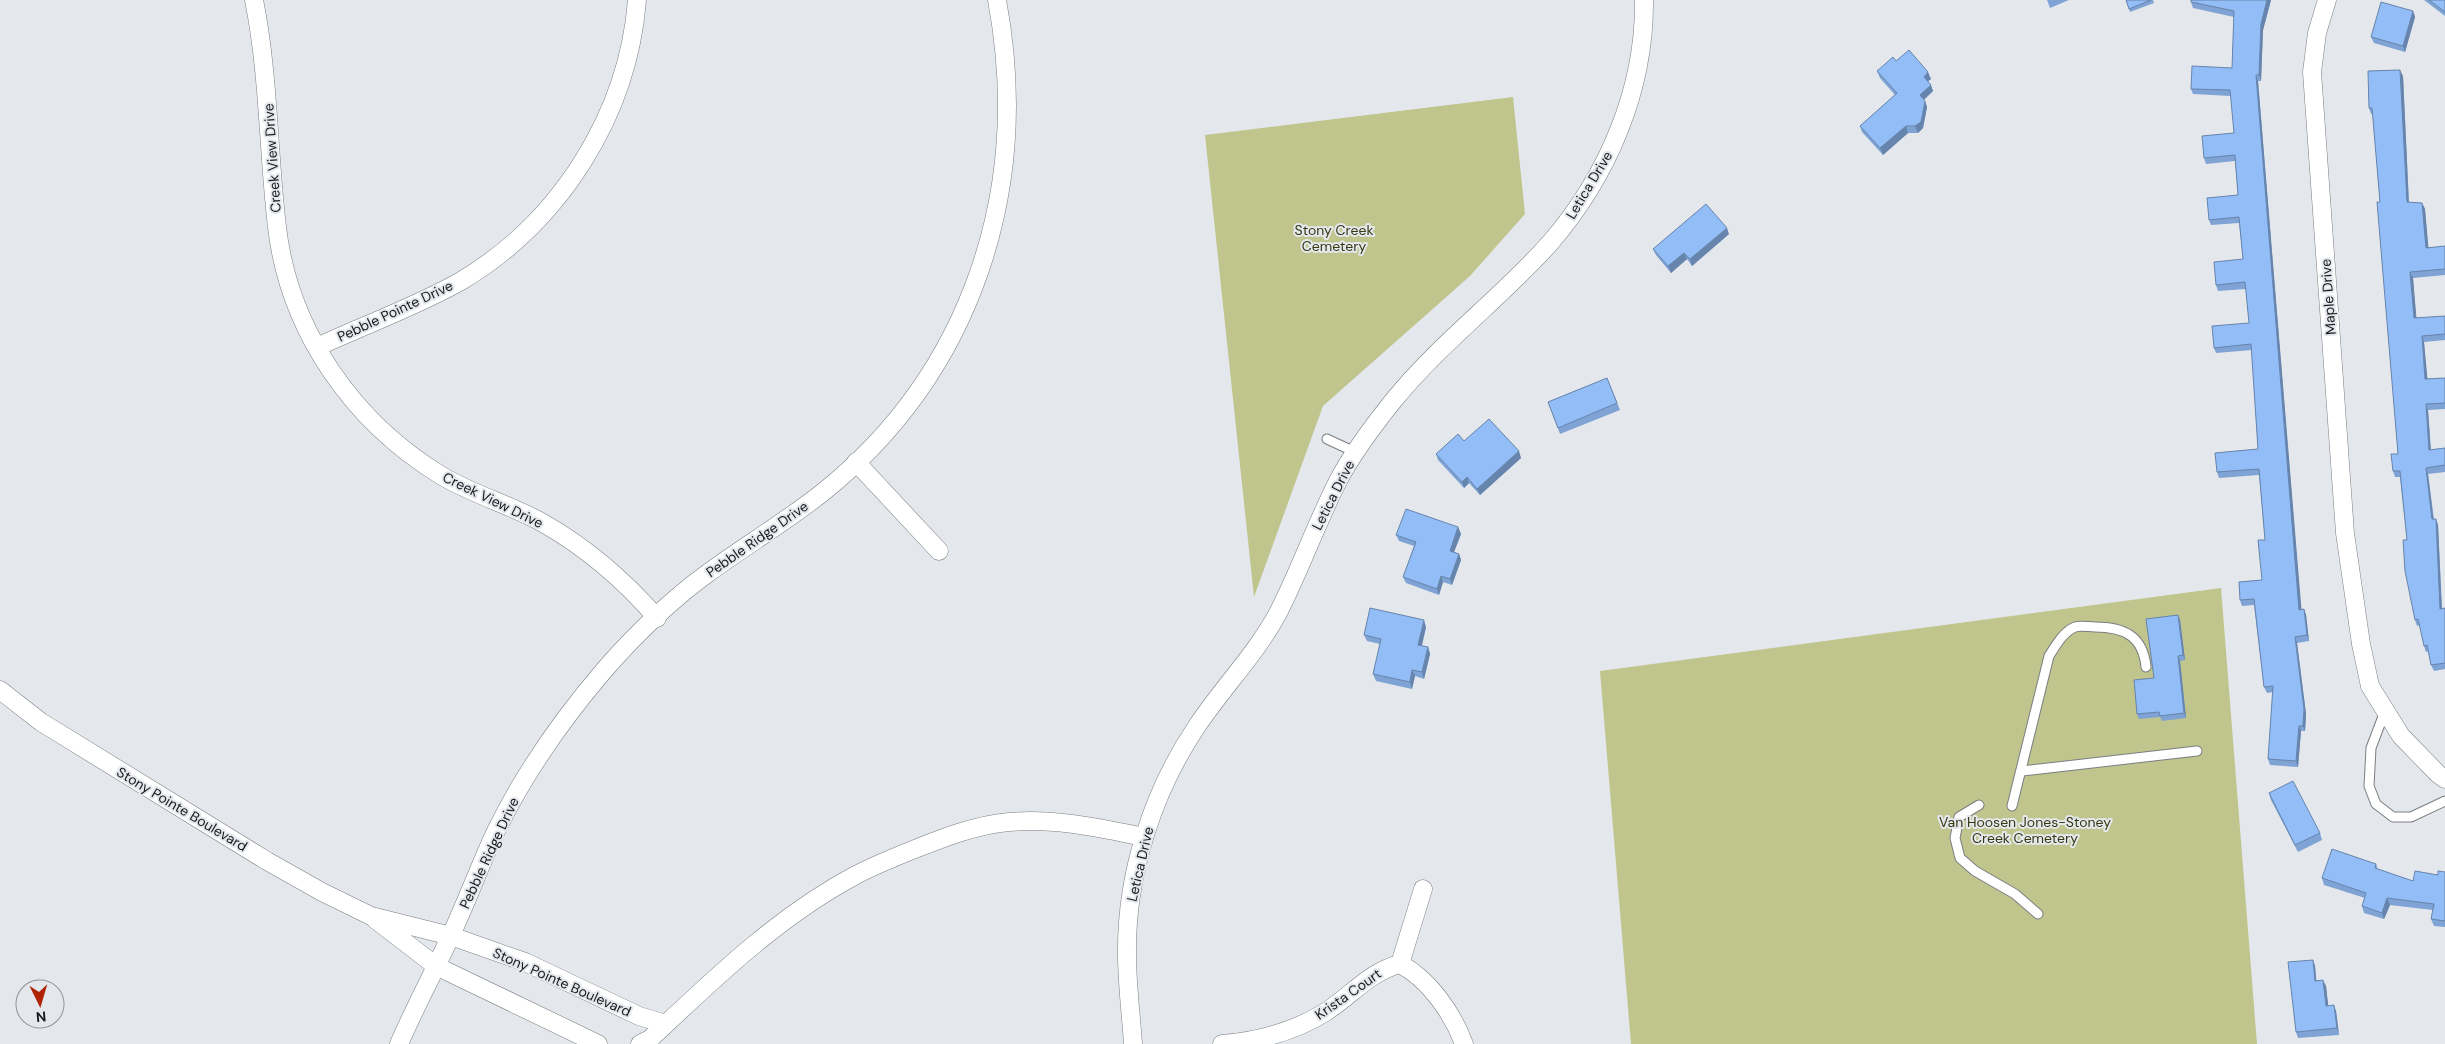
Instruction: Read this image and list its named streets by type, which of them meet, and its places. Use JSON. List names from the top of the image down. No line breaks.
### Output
{"streets":{"street":["Creek View Drive","Letica Drive","Maple Drive","Pebble Pointe Drive","Pebble Ridge Drive","Stony Pointe Boulevard","Krista Court"]},"crossings":[["Creek View Drive","Pebble Pointe Drive"],["Creek View Drive","Pebble Ridge Drive"],["Pebble Ridge Drive","Stony Pointe Boulevard"]],"parks":["Stony Creek Cemetery","Van Hoosen Jones-Stoney Creek Cemetery"],"north":"bottom"}
